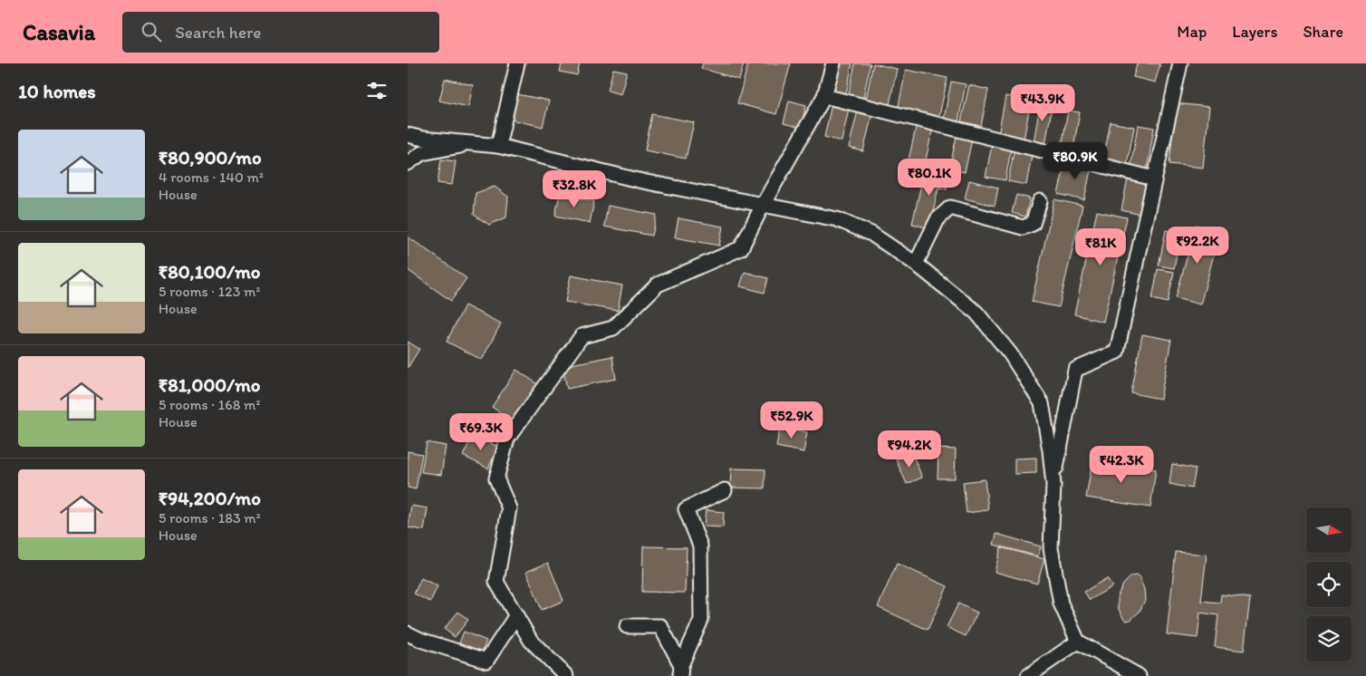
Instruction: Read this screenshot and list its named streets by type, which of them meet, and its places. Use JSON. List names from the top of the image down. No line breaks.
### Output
{"north":"right","page":{"header":"Casavia","search":"Search here","nav":["Map","Layers","Share"],"heading":"10 homes","price":["₹43.9K","₹80.9K","₹80.1K","₹32.8K","₹92.2K","₹81K","₹52.9K","₹69.3K","₹94.2K","₹42.3K"],"list":[{"name":"₹80,900/mo","note":"4 rooms · 140 m² · House"},{"name":"₹80,100/mo","note":"5 rooms · 123 m² · House"},{"name":"₹81,000/mo","note":"5 rooms · 168 m² · House"},{"name":"₹94,200/mo","note":"5 rooms · 183 m² · House"}]}}
